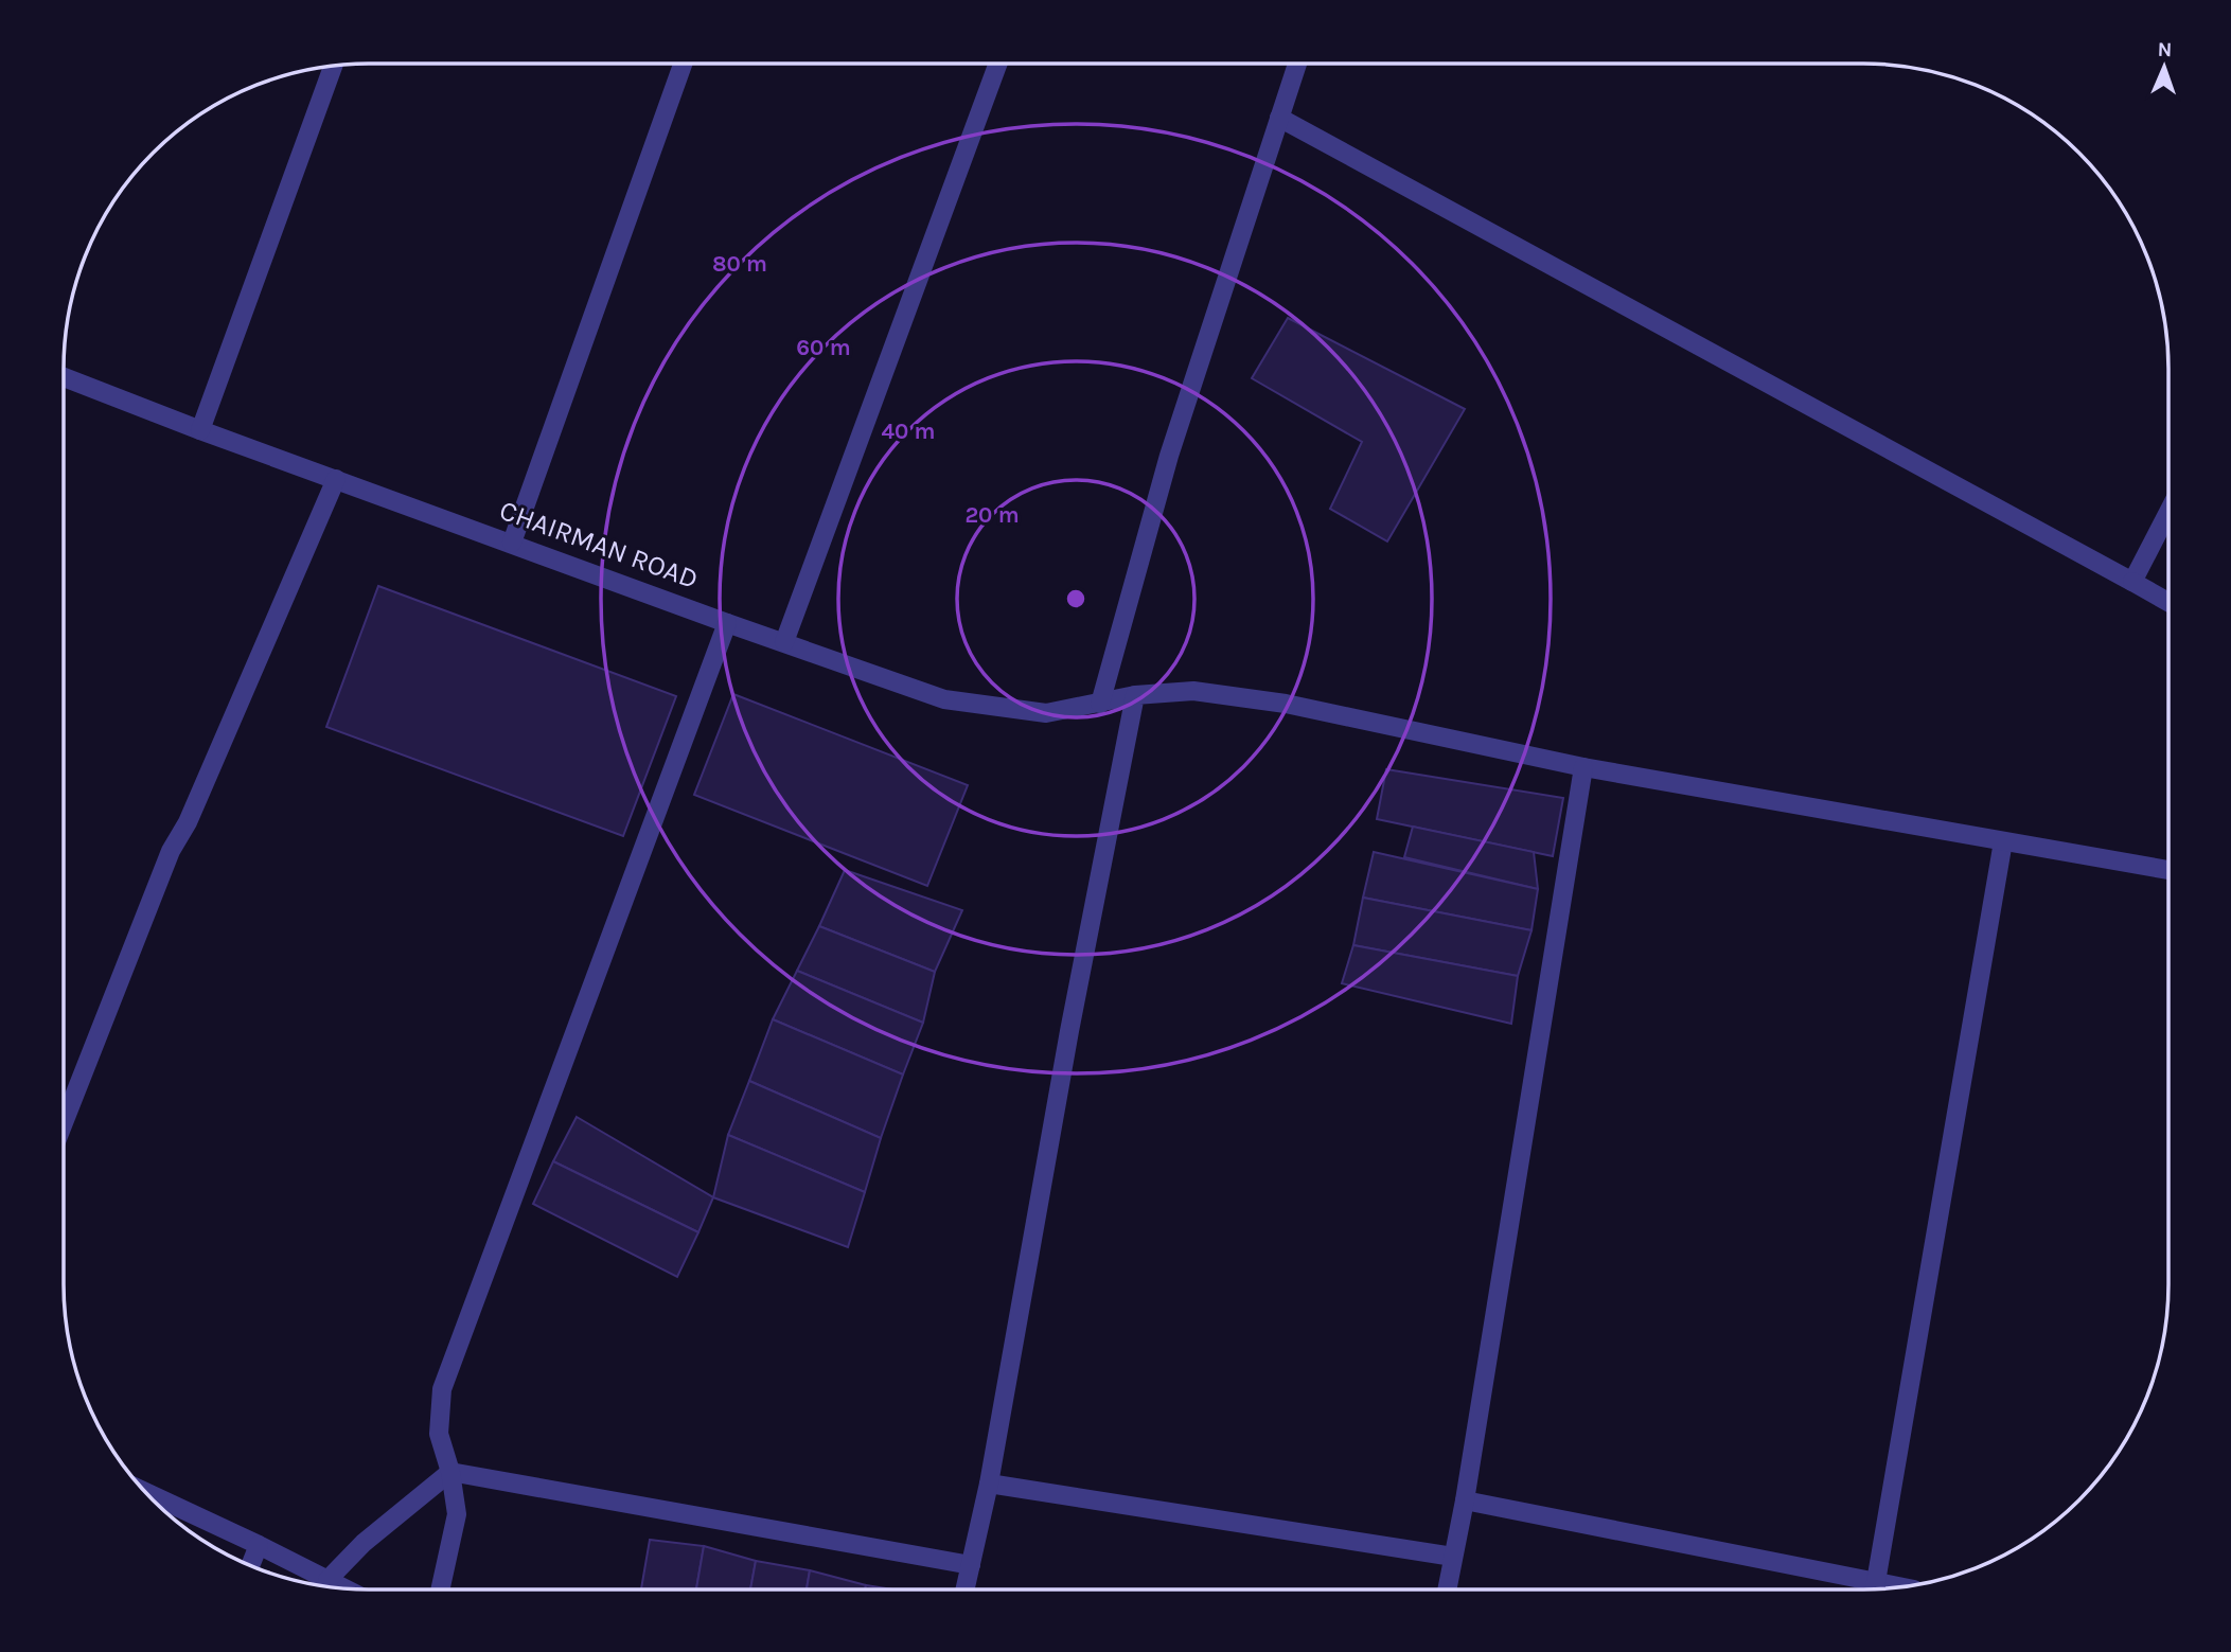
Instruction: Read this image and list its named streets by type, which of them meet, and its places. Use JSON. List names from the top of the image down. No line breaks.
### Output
{"streets":{"street":["CHAIRMAN ROAD"]},"north":"top","rings":["80 m","60 m","40 m","20 m"]}
